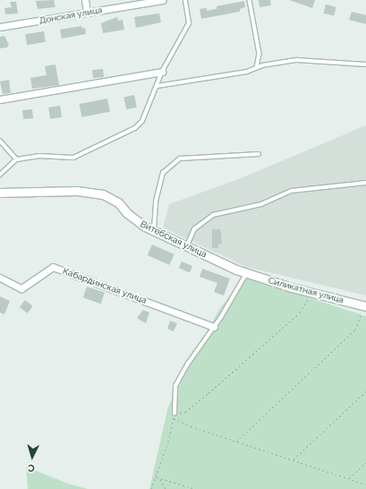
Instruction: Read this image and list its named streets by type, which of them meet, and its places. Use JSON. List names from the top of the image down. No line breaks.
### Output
{"streets":{"street":["Донская улица","Витебская улица","Кабардинская улица","Силикатная улица"]},"crossings":[["Витебская улица","Силикатная улица"]],"north":"bottom"}
